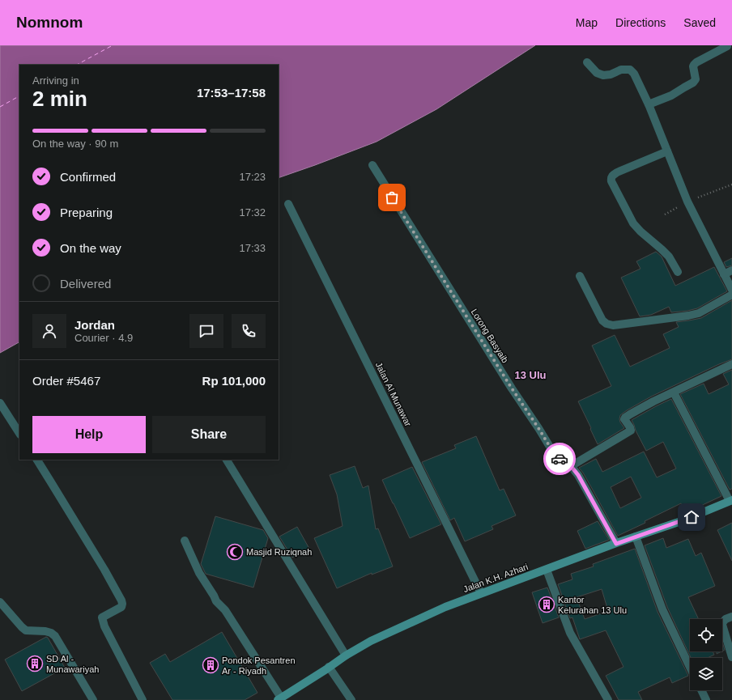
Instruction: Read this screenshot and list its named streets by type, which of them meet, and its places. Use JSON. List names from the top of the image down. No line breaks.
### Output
{"streets":{"street":["Lorong Basyaib","Jalan Al Munawar","Jalan K.H. Azhari"]},"crossings":[["Lorong Basyaib","Jalan K.H. Azhari"],["Jalan Al Munawar","Jalan K.H. Azhari"]],"districts":["13 Ulu"],"places":{"mosque":["Masjid Ruziqnah"],"building":["Kantor Kelurahan 13 Ulu","SD Al - Munawariyah","Pondok Pesantren Ar - Riyadh"]},"page":{"header":"Nomnom","nav":["Map","Directions","Saved"],"heading":["2 min","Arriving in","17:53–17:58"],"panel":["Jordan","Courier · 4.9","Order #5467","Rp 101,000"],"bar":"On the way · 90 m","list":[["Confirmed","17:23"],["Preparing","17:32"],["On the way","17:33"],"Delivered"],"buttons":["Help","Share"]}}
